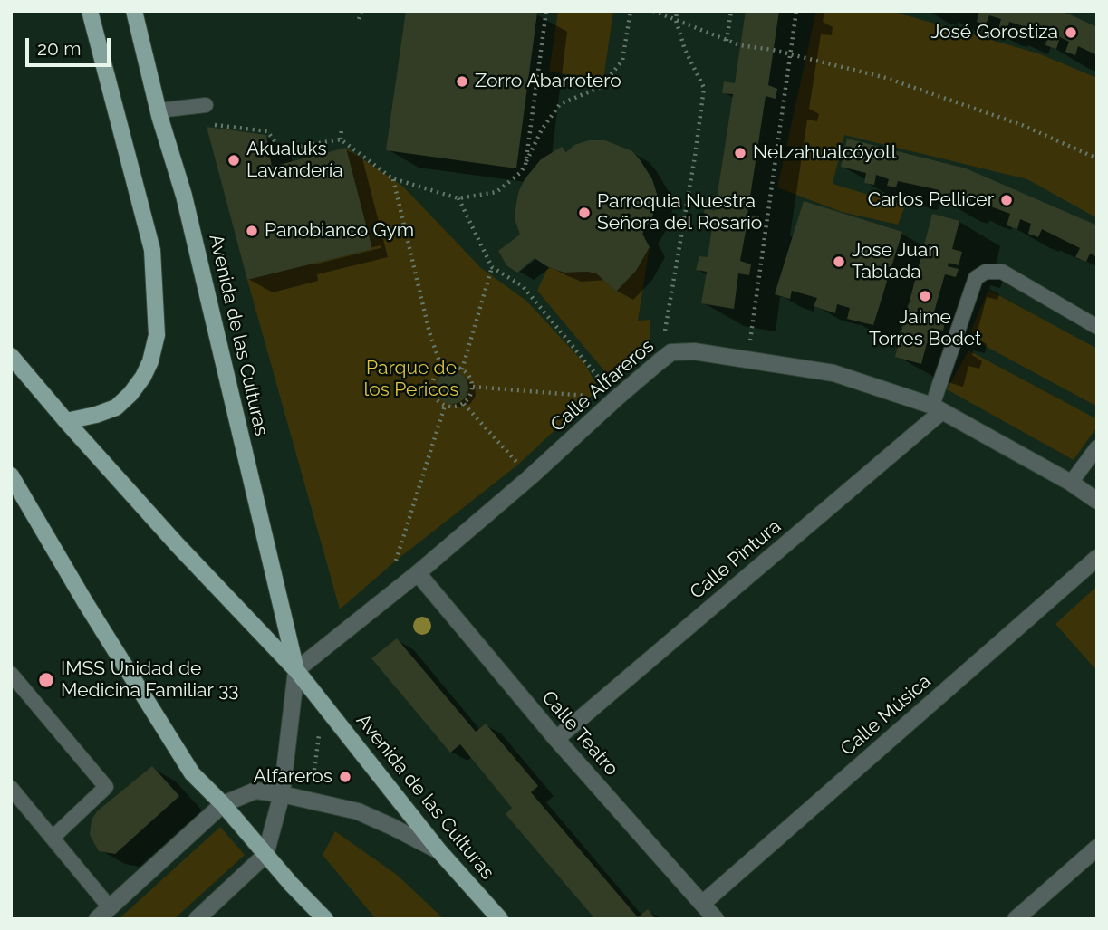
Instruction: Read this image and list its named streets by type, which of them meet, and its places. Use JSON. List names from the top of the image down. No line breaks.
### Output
{"streets":{"main road":["Avenida de las Culturas"],"street":["Calle Alfareros","Calle Pintura","Calle Música","Calle Teatro"]},"crossings":[["Avenida de las Culturas","Calle Alfareros"],["Calle Alfareros","Calle Pintura"],["Calle Alfareros","Calle Teatro"],["Calle Pintura","Calle Teatro"],["Calle Música","Calle Teatro"]],"parks":["Parque de los Pericos"],"places":["José Gorostiza","Zorro Abarrotero","Netzahualcóyotl","Akualuks Lavandería","Carlos Pellicer","Parroquia Nuestra Señora del Rosario","Panobianco Gym","Jose Juan Tablada","Jaime Torres Bodet","IMSS Unidad de Medicina Familiar 33","Alfareros"],"scale_bar":"20 m"}
